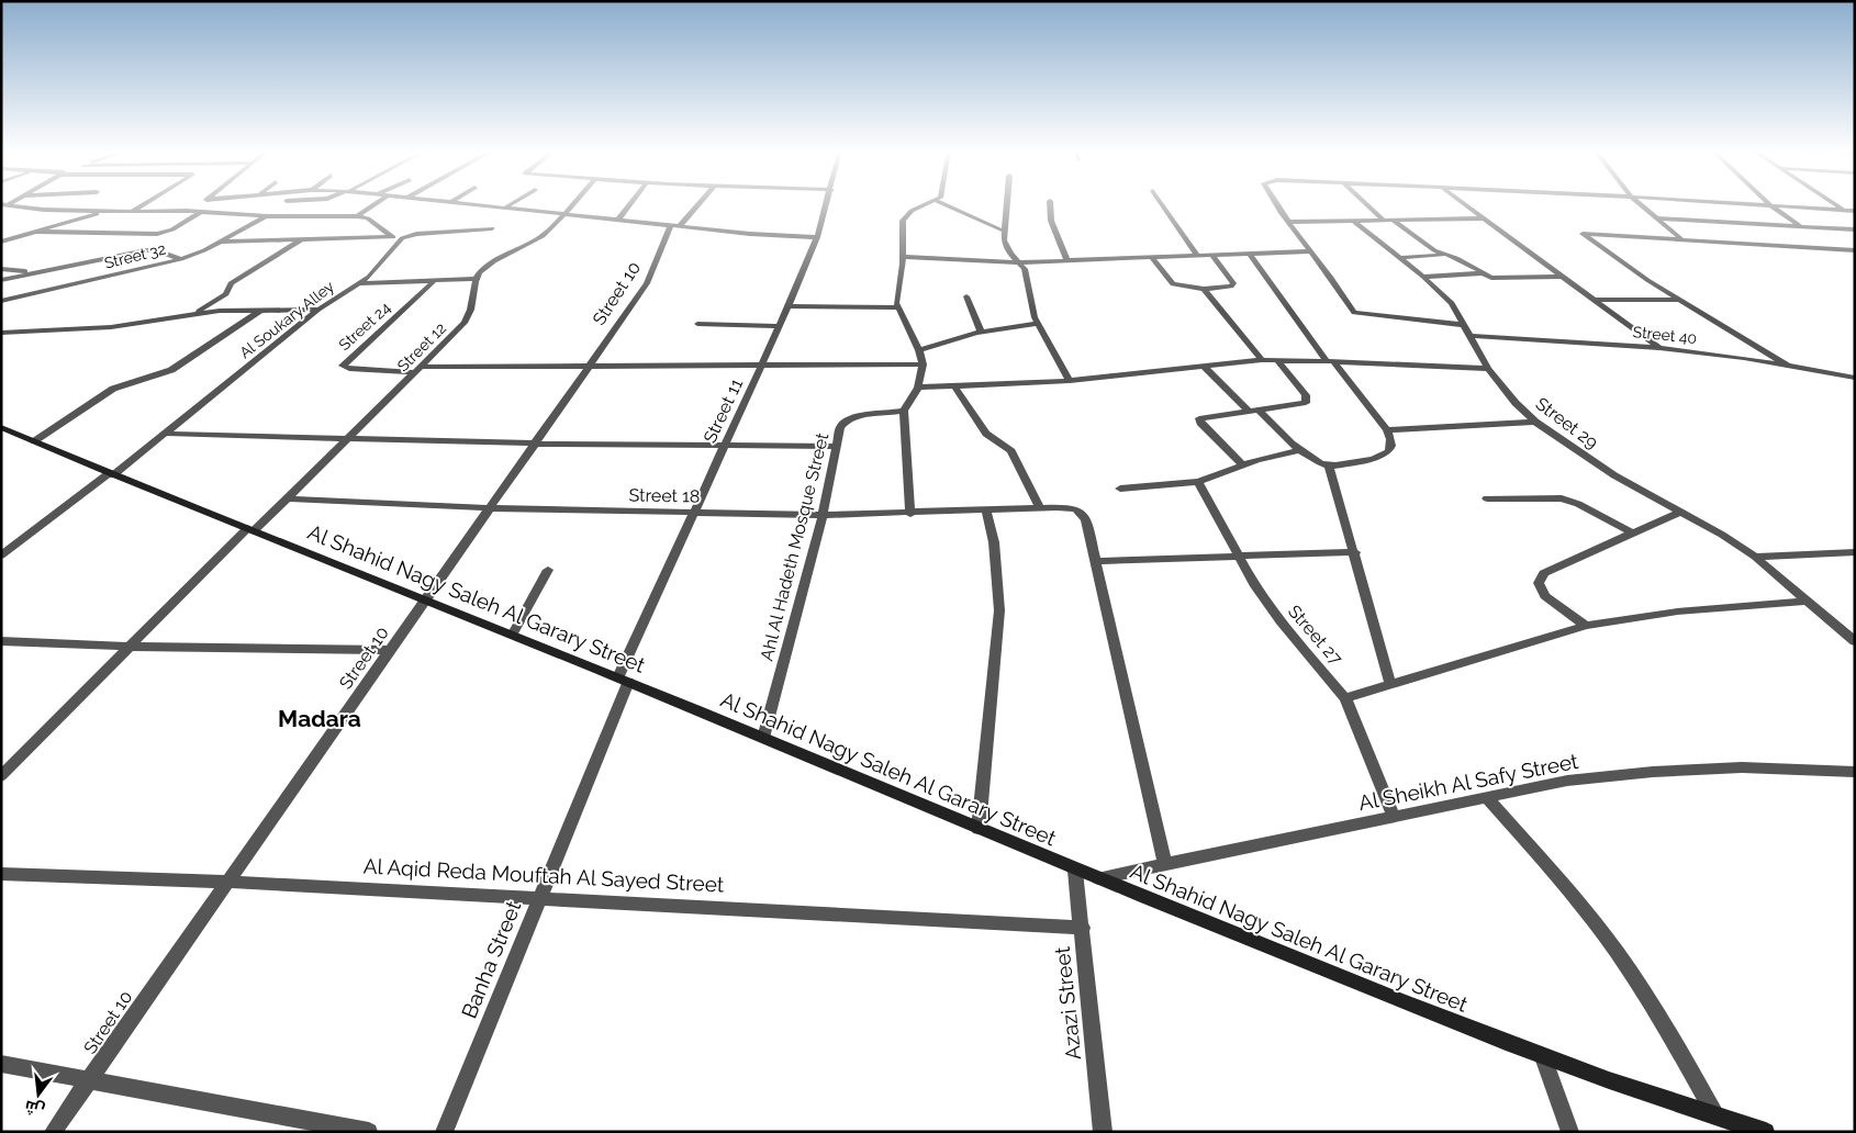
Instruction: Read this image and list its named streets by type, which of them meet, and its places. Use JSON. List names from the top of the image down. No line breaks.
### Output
{"streets":{"street":["Street 32","Street 10","Al Soukary Alley","Street 24","Street 40","Street 12","Street 11","Street 29","Street 18","Ahl Al Hadeth Mosque Street","Al Shahid Nagy Saleh Al Garary Street","Street 27","Al Sheikh Al Safy Street","Al Aqid Reda Mouftah Al Sayed Street","Banha Street","Azazi Street"]},"crossings":[["Street 10","Street 18"],["Street 10","Al Shahid Nagy Saleh Al Garary Street"],["Street 10","Al Aqid Reda Mouftah Al Sayed Street"],["Al Soukary Alley","Al Shahid Nagy Saleh Al Garary Street"],["Street 24","Street 12"],["Street 40","Street 29"],["Street 12","Street 18"],["Street 12","Al Shahid Nagy Saleh Al Garary Street"],["Street 11","Street 18"],["Street 11","Al Shahid Nagy Saleh Al Garary Street"],["Street 11","Banha Street"],["Street 18","Ahl Al Hadeth Mosque Street"],["Ahl Al Hadeth Mosque Street","Al Shahid Nagy Saleh Al Garary Street"],["Al Shahid Nagy Saleh Al Garary Street","Al Sheikh Al Safy Street"],["Al Shahid Nagy Saleh Al Garary Street","Banha Street"],["Al Shahid Nagy Saleh Al Garary Street","Azazi Street"],["Street 27","Al Sheikh Al Safy Street"],["Al Aqid Reda Mouftah Al Sayed Street","Banha Street"],["Al Aqid Reda Mouftah Al Sayed Street","Azazi Street"]],"districts":["Madara"],"north":"bottom"}
